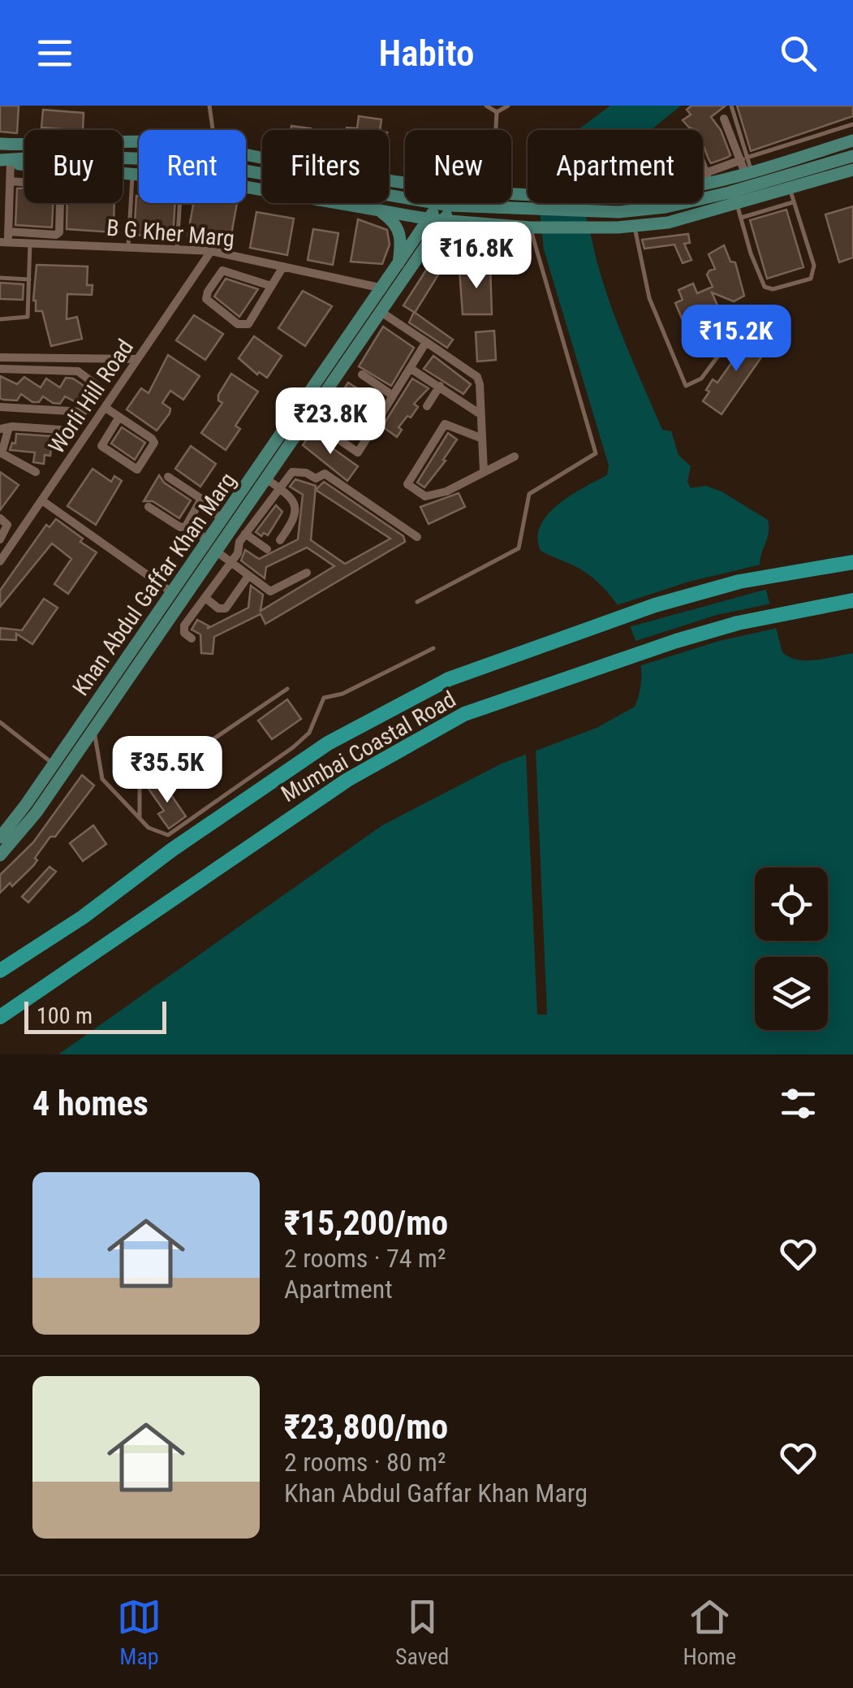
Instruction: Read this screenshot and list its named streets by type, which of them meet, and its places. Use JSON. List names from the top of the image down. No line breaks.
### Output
{"streets":{"highway":["Mumbai Coastal Road"],"main road":["Khan Abdul Gaffar Khan Marg"],"street":["B G Kher Marg","Worli Hill Road"]},"crossings":[["B G Kher Marg","Worli Hill Road"],["B G Kher Marg","Khan Abdul Gaffar Khan Marg"]],"scale_bar":"100 m","page":{"header":"Habito","chip":["Buy","Rent","Filters","New","Apartment"],"price":["₹16.8K","₹15.2K","₹23.8K","₹35.5K"],"scale":"100 m","heading":"4 homes","list":[{"name":"₹15,200/mo","note":"2 rooms · 74 m² · Apartment"},{"name":"₹23,800/mo","note":"2 rooms · 80 m² · Khan Abdul Gaffar Khan Marg"}],"tabs":["Map","Saved","Home"]}}
